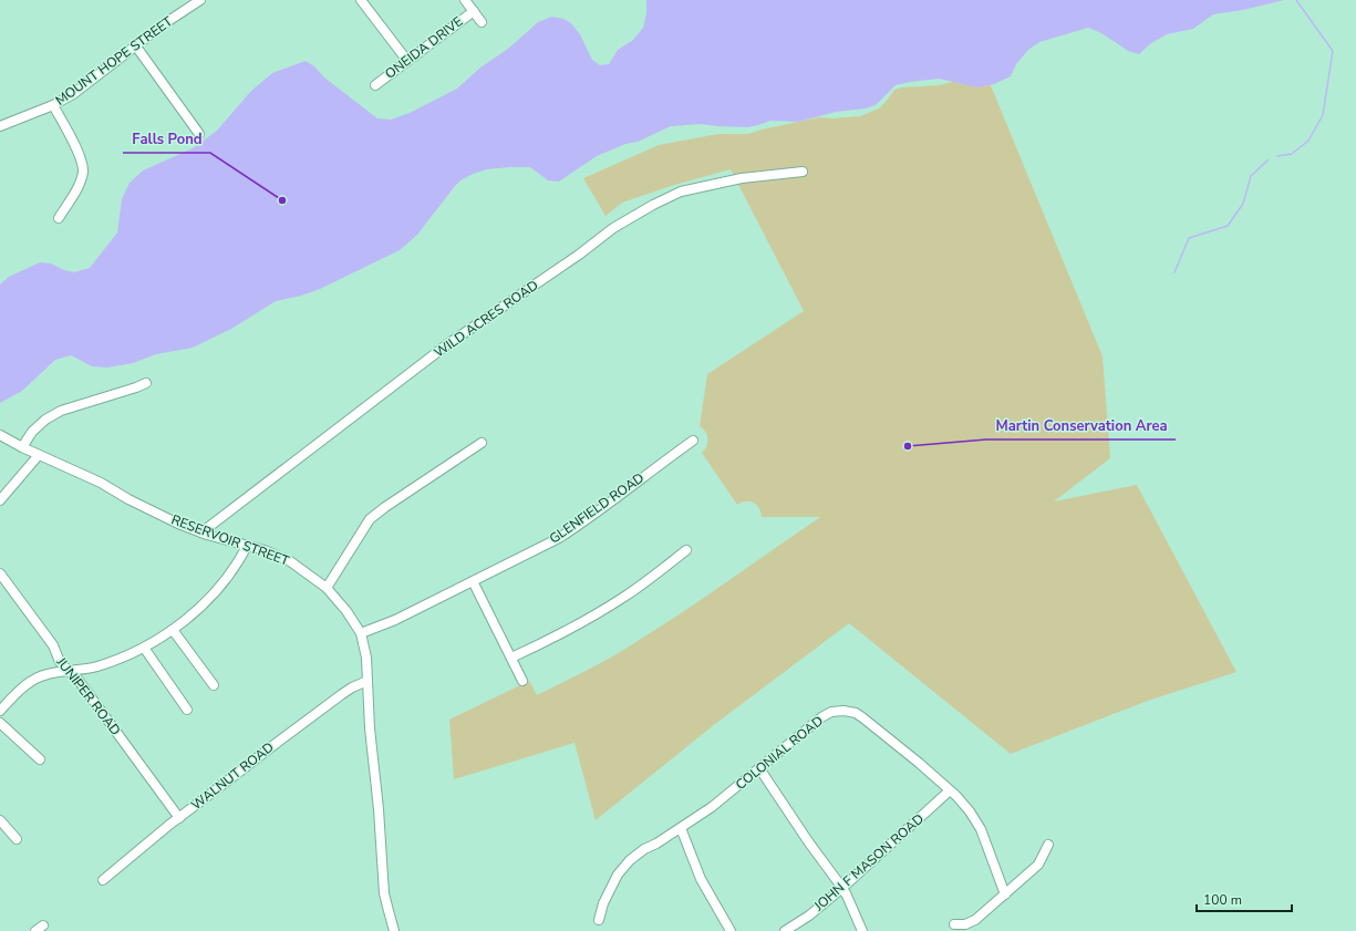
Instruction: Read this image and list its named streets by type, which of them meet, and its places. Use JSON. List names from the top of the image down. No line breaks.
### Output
{"streets":{"street":["ONEIDA DRIVE","MOUNT HOPE STREET","WILD ACRES ROAD","GLENFIELD ROAD","RESERVOIR STREET","JUNIPER ROAD","COLONIAL ROAD","WALNUT ROAD","JOHN F MASON ROAD"]},"crossings":[["WILD ACRES ROAD","RESERVOIR STREET"],["GLENFIELD ROAD","RESERVOIR STREET"],["RESERVOIR STREET","WALNUT ROAD"],["JUNIPER ROAD","WALNUT ROAD"],["COLONIAL ROAD","JOHN F MASON ROAD"]],"places":["Falls Pond","Martin Conservation Area"],"scale_bar":"100 m"}
